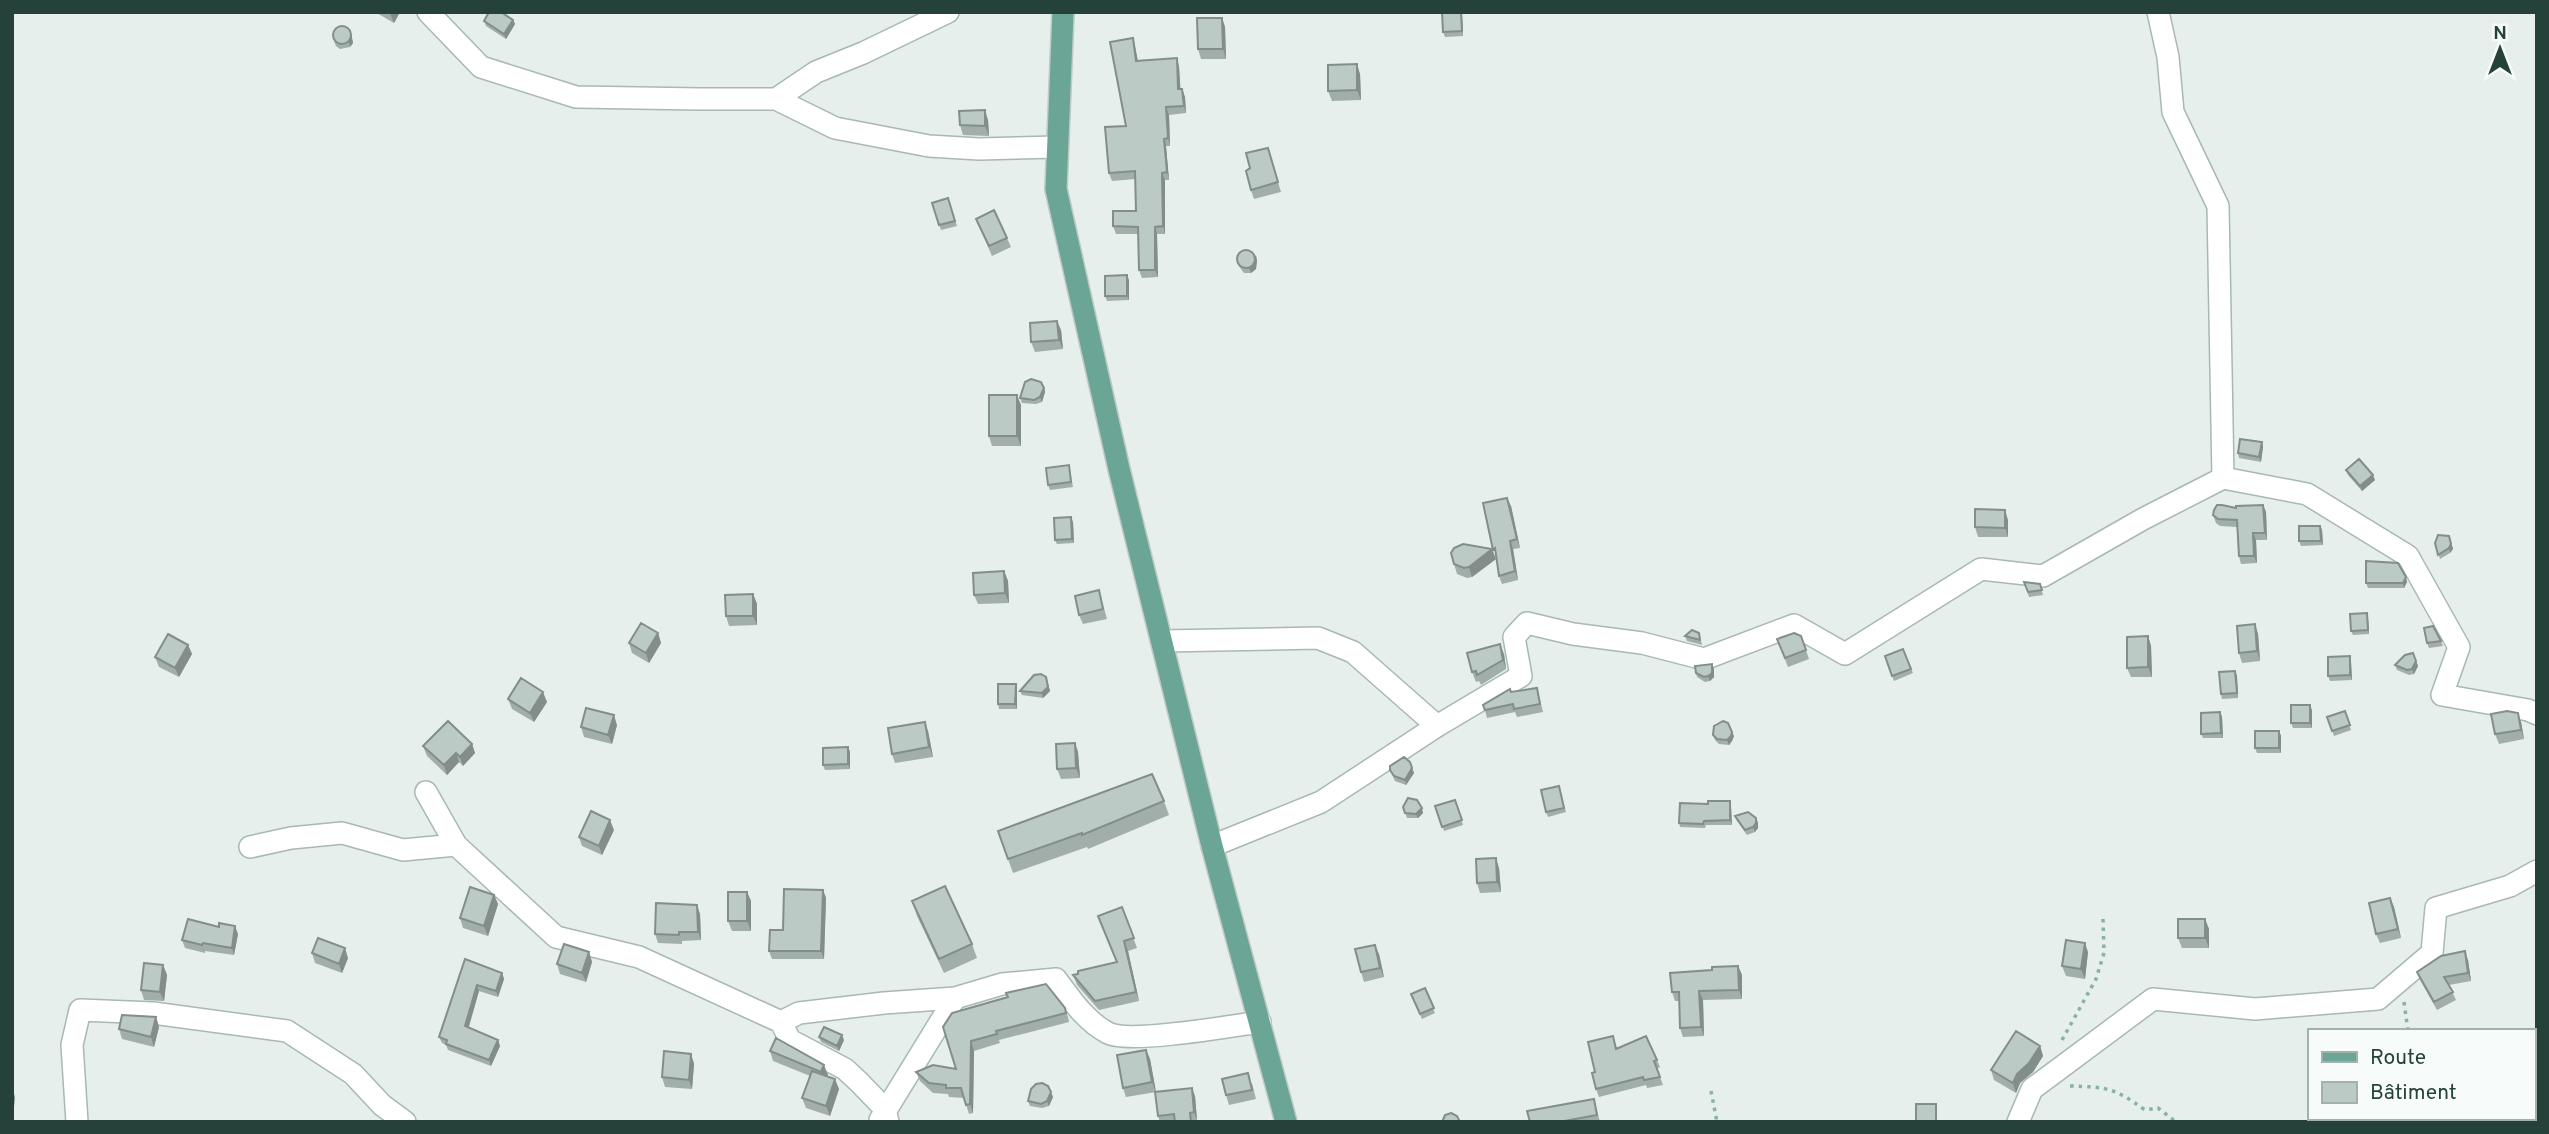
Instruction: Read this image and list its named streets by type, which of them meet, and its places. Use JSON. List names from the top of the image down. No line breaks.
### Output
{"legend":["Route","Bâtiment"],"north":"top"}
